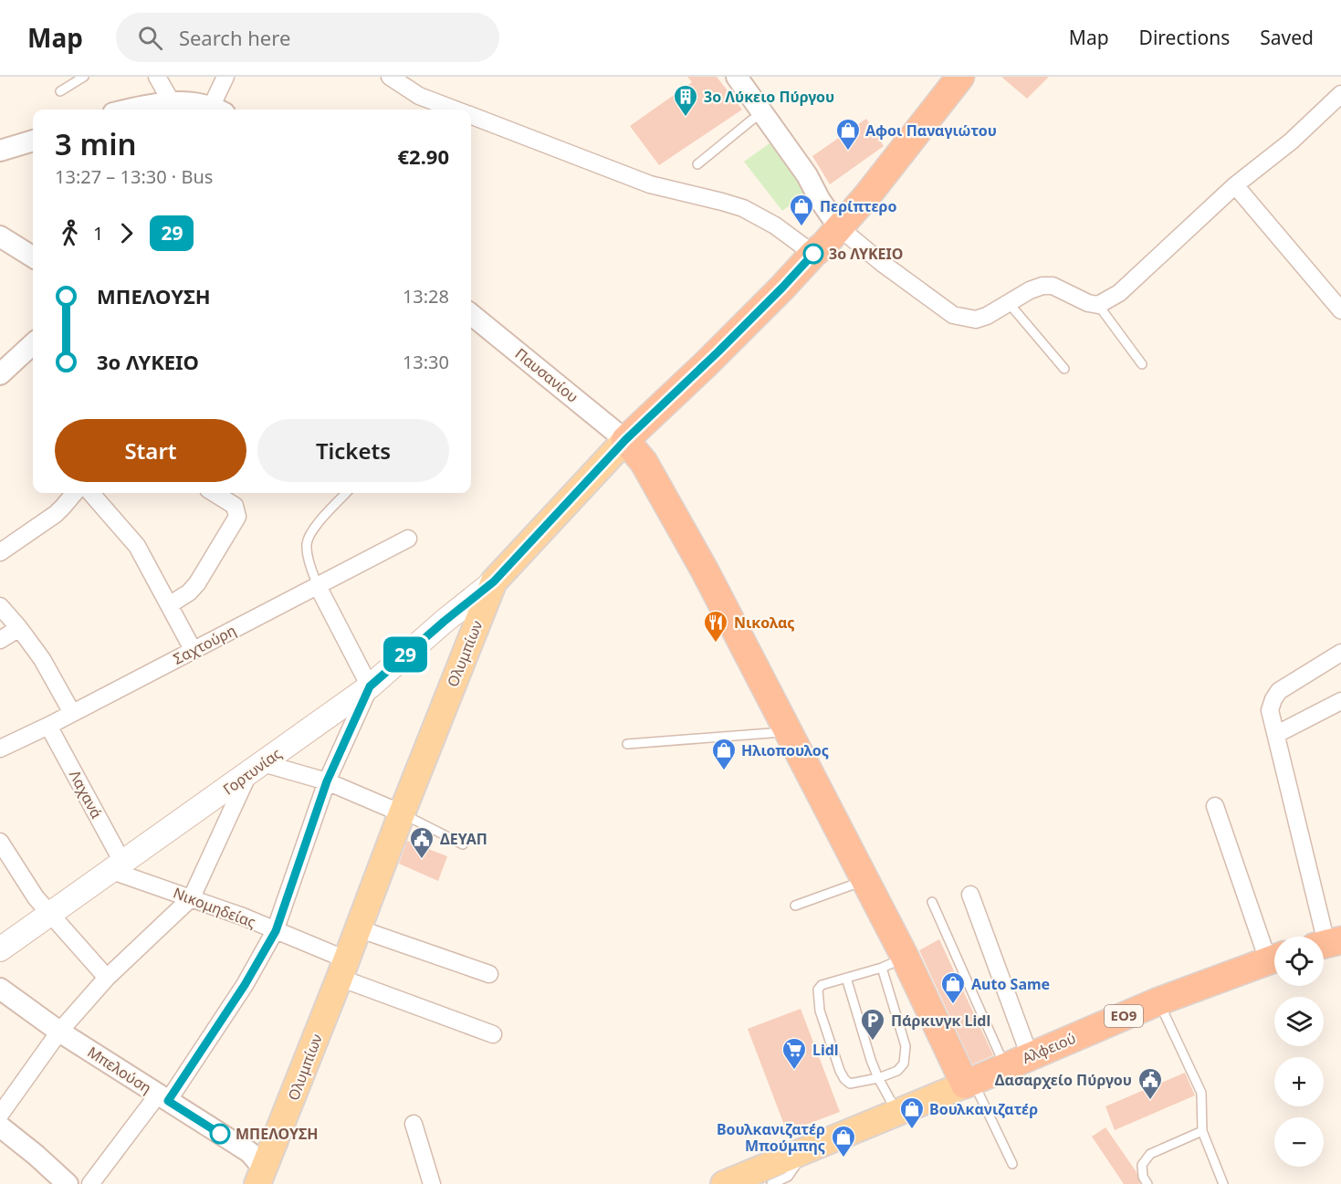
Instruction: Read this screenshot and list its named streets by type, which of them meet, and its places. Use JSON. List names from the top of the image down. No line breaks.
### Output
{"streets":{"highway":["Ολυμπίων","ΕΟ9","Αλφειού"],"main road":["Γορτυνίας"],"street":["Παυσανίου","Σαχτούρη","Λαχανά","Νικομηδείας","Μπελούση"]},"crossings":[["Παυσανίου","Ολυμπίων"],["Σαχτούρη","Λαχανά"],["Ολυμπίων","Γορτυνίας"],["Ολυμπίων","Νικομηδείας"],["Ολυμπίων","Μπελούση"],["Γορτυνίας","Λαχανά"],["Γορτυνίας","Νικομηδείας"],["Λαχανά","Νικομηδείας"]],"places":{"building":["3o Λύκειο Πύργου"],"shop":["Αφοι Παναγιώτου","Περίπτερο","Ηλιοπουλος","Auto Same","Βουλκανιζατέρ","Βουλκανιζατέρ Μπούμπης"],"other":["3ο ΛΥΚΕΙΟ","ΜΠΕΛΟΥΣΗ"],"restaurant":["Νικολας"],"public building":["ΔΕΥΑΠ","Δασαρχείο Πύργου"],"parking":["Πάρκινγκ Lidl"],"supermarket":["Lidl"]},"lines":["bus line 29"],"page":{"header":"Map","search":"Search here","nav":["Map","Directions","Saved"],"on_map":"29","heading":["3 min","13:27 – 13:30 · Bus","€2.90"],"legs":["1","29"],"list":[{"name":"ΜΠΕΛΟΥΣΗ","value":"13:28"},{"name":"3ο ΛΥΚΕΙΟ","value":"13:30"}],"buttons":["Start","Tickets"],"map_buttons":["+","−"]}}
